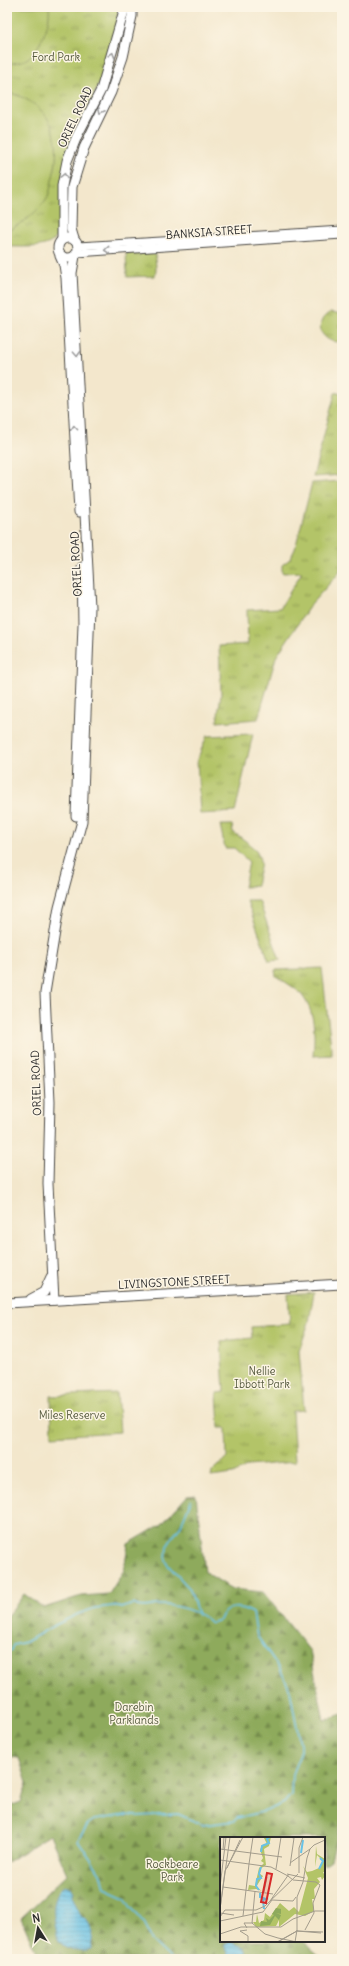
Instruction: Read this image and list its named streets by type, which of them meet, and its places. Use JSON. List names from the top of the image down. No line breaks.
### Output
{"streets":{"main road":["ORIEL ROAD","LIVINGSTONE STREET"],"street":["BANKSIA STREET"]},"crossings":[["ORIEL ROAD","BANKSIA STREET"],["ORIEL ROAD","LIVINGSTONE STREET"]],"parks":["Ford Park","Nellie Ibbott Park","Miles Reserve","Darebin Parklands","Rockbeare Park"],"north":"top"}
